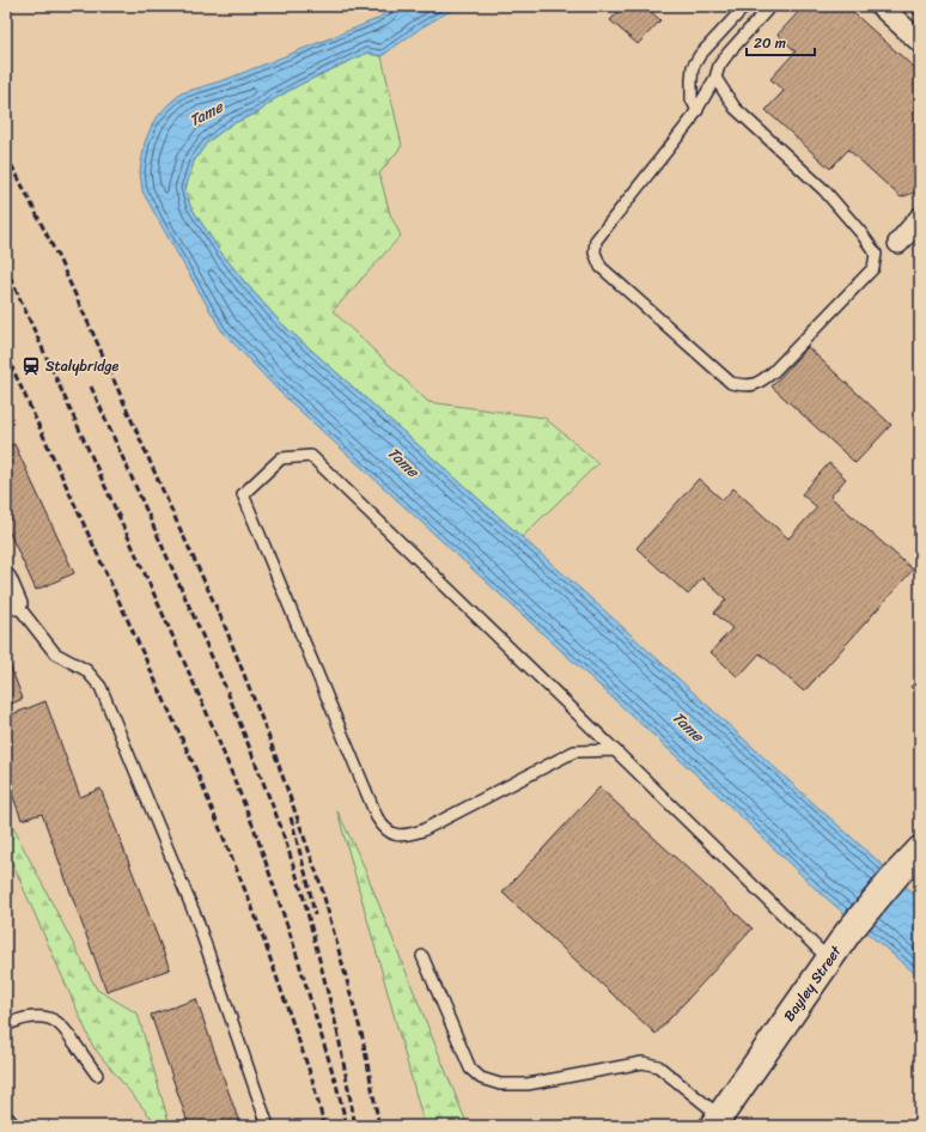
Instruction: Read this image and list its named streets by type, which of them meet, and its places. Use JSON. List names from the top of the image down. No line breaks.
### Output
{"streets":{"street":["Bayley Street"]},"water":["Tame"],"places":{"station":["Stalybridge"]},"scale_bar":"20 m"}
